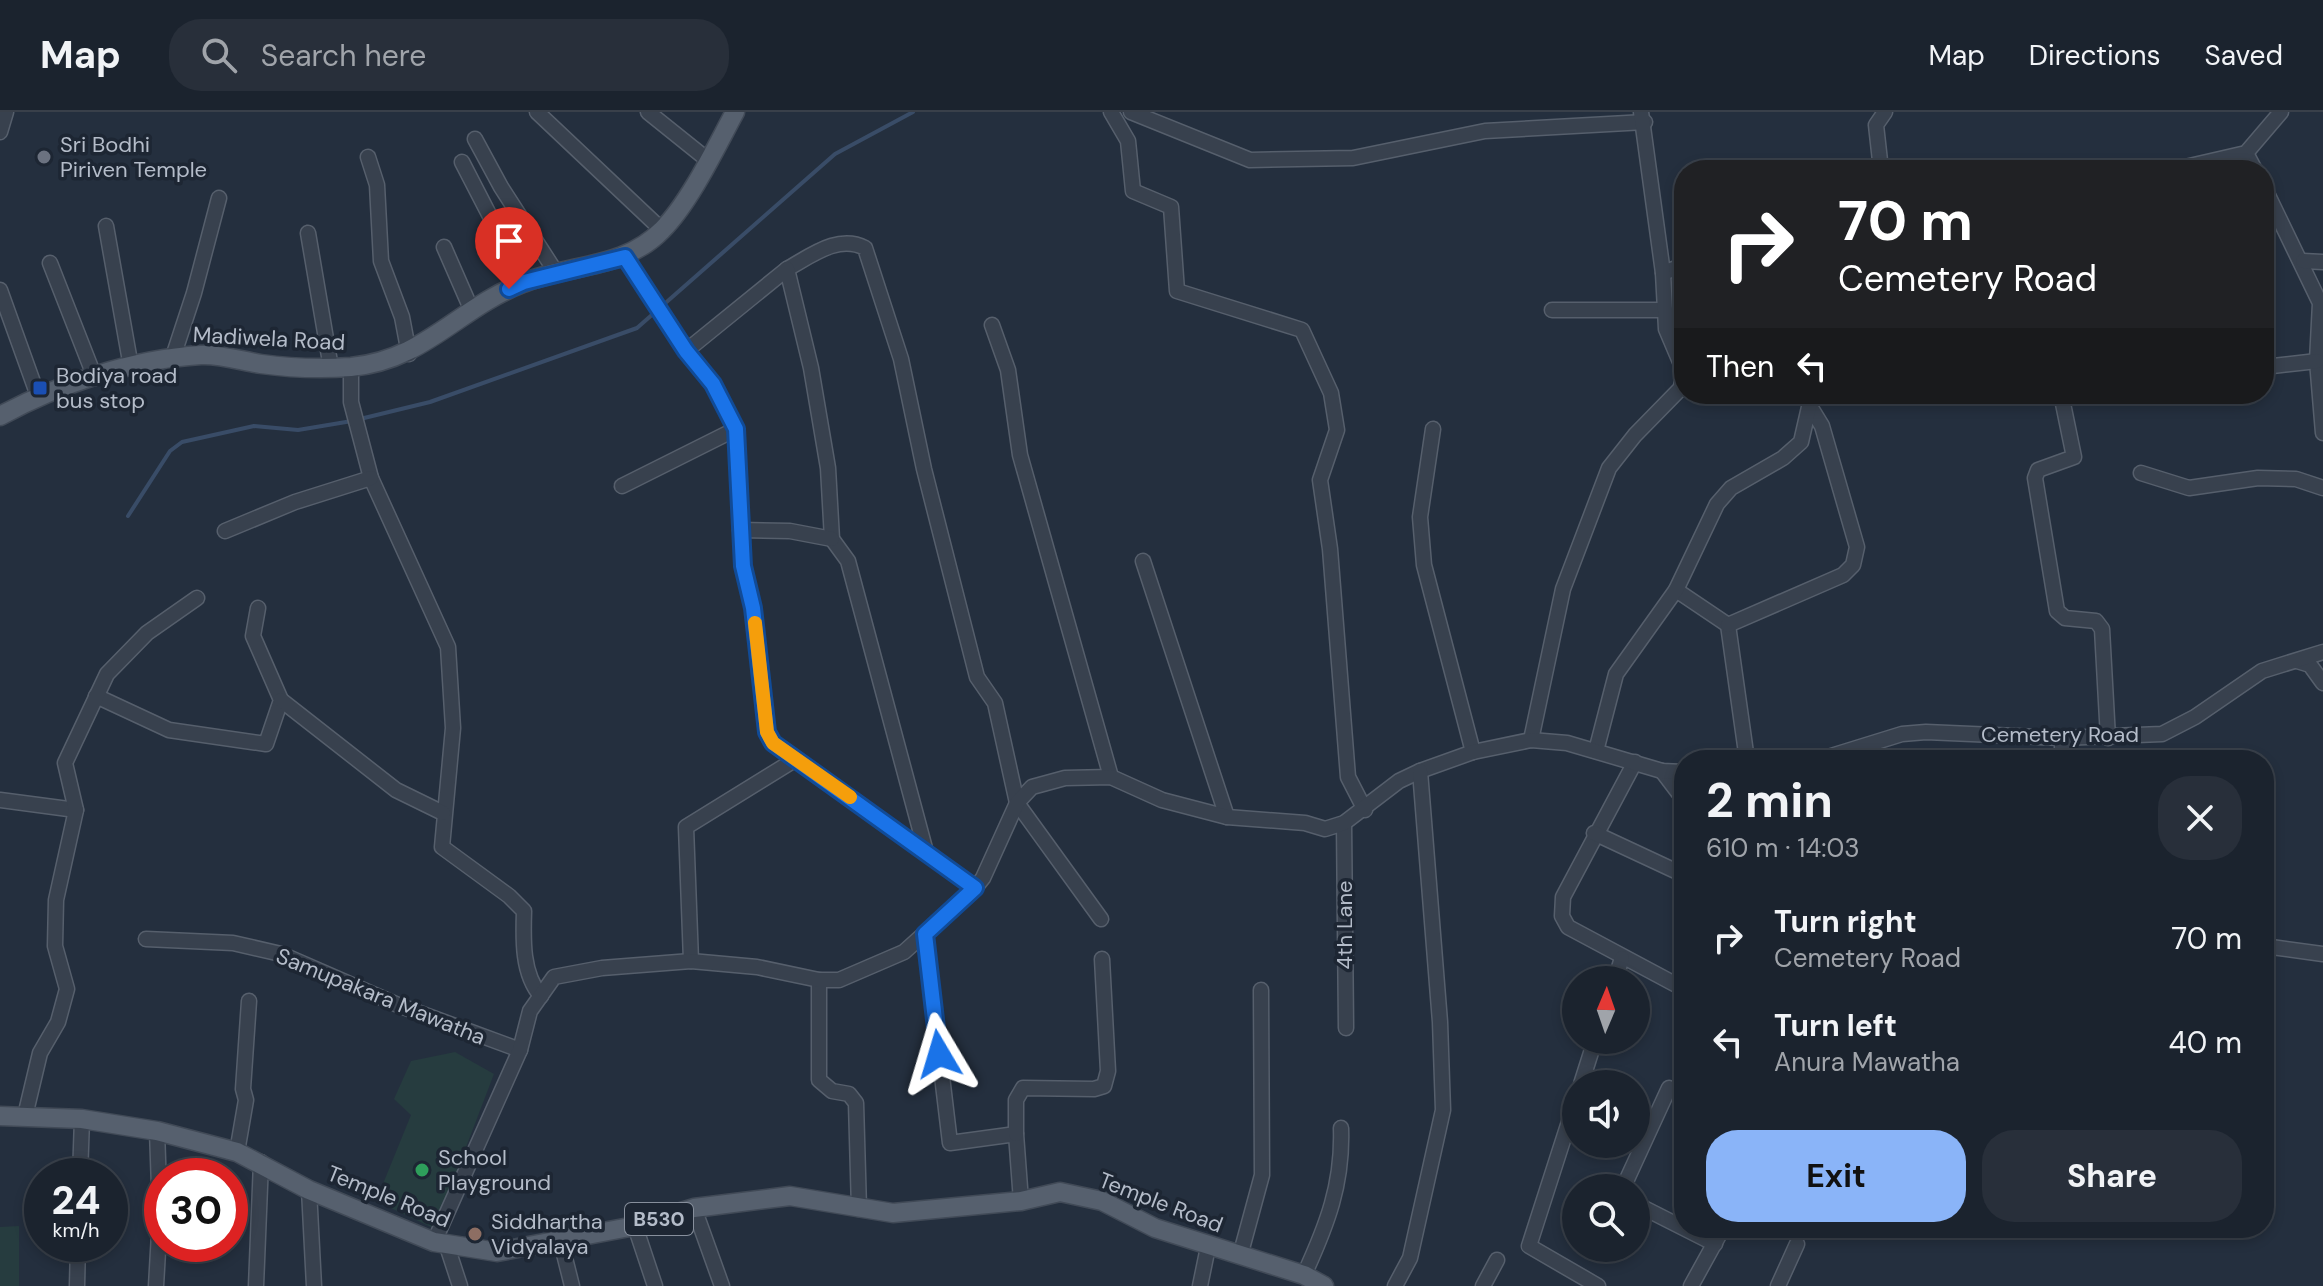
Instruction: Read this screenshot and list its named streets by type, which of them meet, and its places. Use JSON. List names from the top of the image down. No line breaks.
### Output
{"streets":{"main road":["Madiwela Road","Temple Road","B530"],"street":["Cemetery Road","4th Lane","Samupakara Mawatha"]},"places":{"other":["Sri Bodhi Piriven Temple","School Playground","Siddhartha Vidyalaya"],"transit":["Bodiya road bus stop"]},"north":"top","page":{"header":"Map","search":"Search here","nav":["Map","Directions","Saved"],"turn":["70 m","Cemetery Road"],"then":"Then","heading":["2 min","610 m · 14:03"],"list":[{"name":"Turn right","note":"Cemetery Road","value":"70 m"},{"name":"Turn left","note":"Anura Mawatha","value":"40 m"}],"buttons":["Exit","Share"],"speed":"24 km/h","limit":"30"}}
